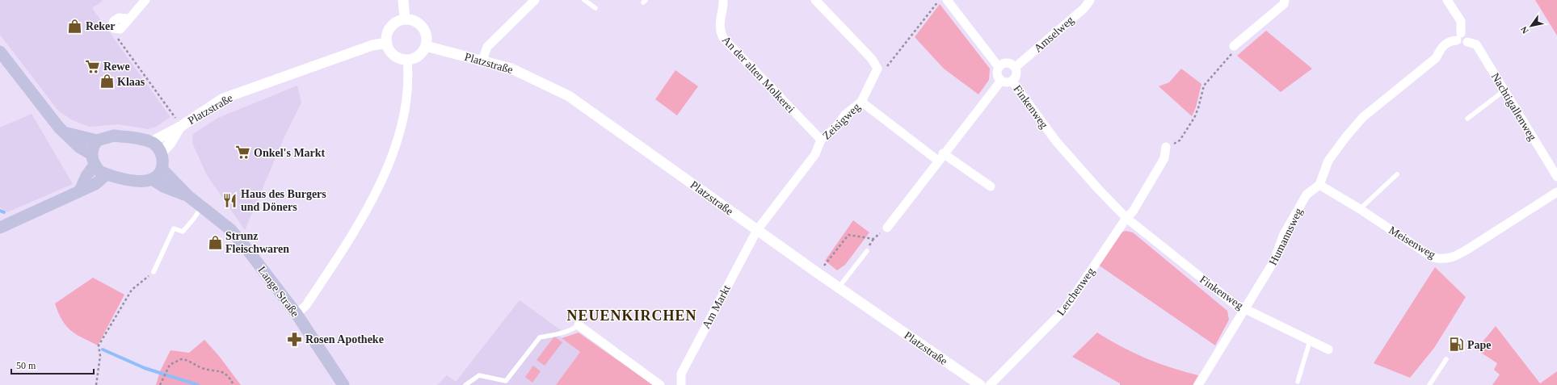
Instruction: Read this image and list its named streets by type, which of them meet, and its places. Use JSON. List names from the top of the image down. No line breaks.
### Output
{"streets":{"main road":["Lange Straße"],"street":["Amselweg","Platzstraße","An der alten Molkerei","Finkenweg","Nachtigallenweg","Zeisigweg","Humannsweg","Meisenweg","Lerchenweg","Am Markt"]},"crossings":[["Amselweg","Finkenweg"],["Platzstraße","Zeisigweg"],["Platzstraße","Lange Straße"],["Platzstraße","Am Markt"],["An der alten Molkerei","Zeisigweg"],["Finkenweg","Humannsweg"],["Finkenweg","Lerchenweg"],["Zeisigweg","Am Markt"],["Humannsweg","Meisenweg"]],"districts":["NEUENKIRCHEN"],"places":{"shop":["Reker","Klaas","Strunz Fleischwaren"],"supermarket":["Rewe","Onkel's Markt"],"restaurant":["Haus des Burgers und Döners"],"pharmacy":["Rosen Apotheke"],"fuel station":["Pape"]},"scale_bar":"50 m","north":"bottom left"}
